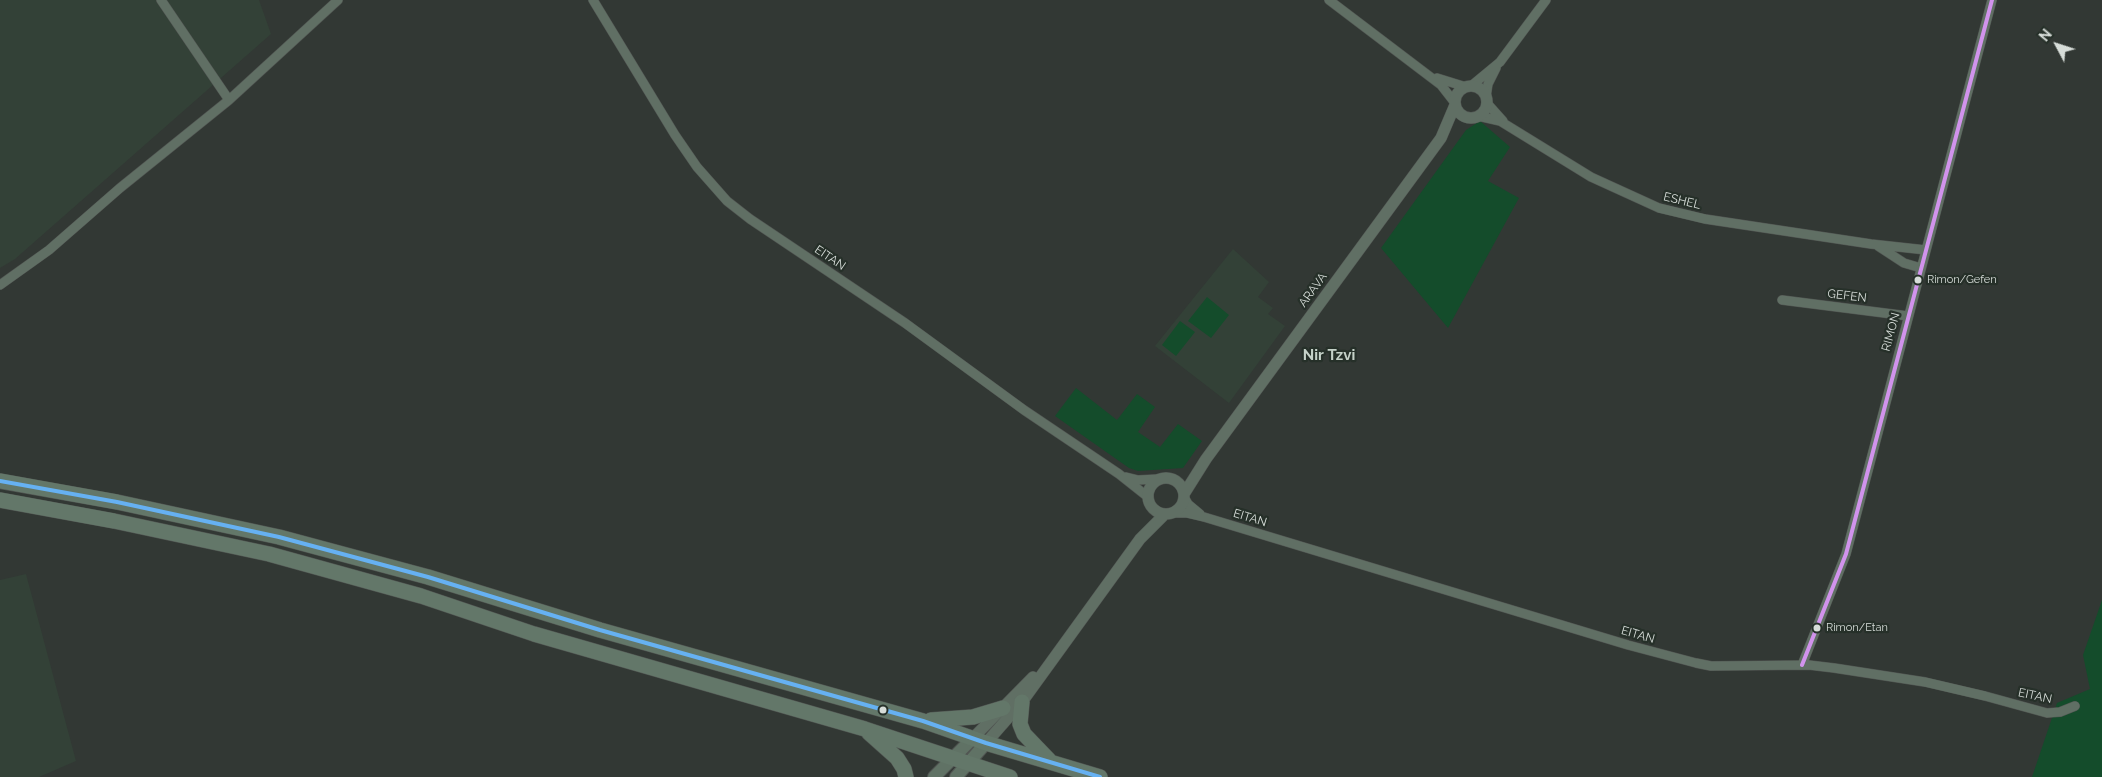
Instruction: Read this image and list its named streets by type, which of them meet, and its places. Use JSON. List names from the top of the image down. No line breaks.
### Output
{"streets":{"street":["ESHEL","EITAN","ARAVA","GEFEN","RIMON"]},"crossings":[["ESHEL","ARAVA"],["ESHEL","RIMON"],["EITAN","ARAVA"],["EITAN","RIMON"],["GEFEN","RIMON"]],"districts":["Nir Tzvi"],"places":["Rimon/Gefen","Rimon/Etan"],"north":"top left"}
